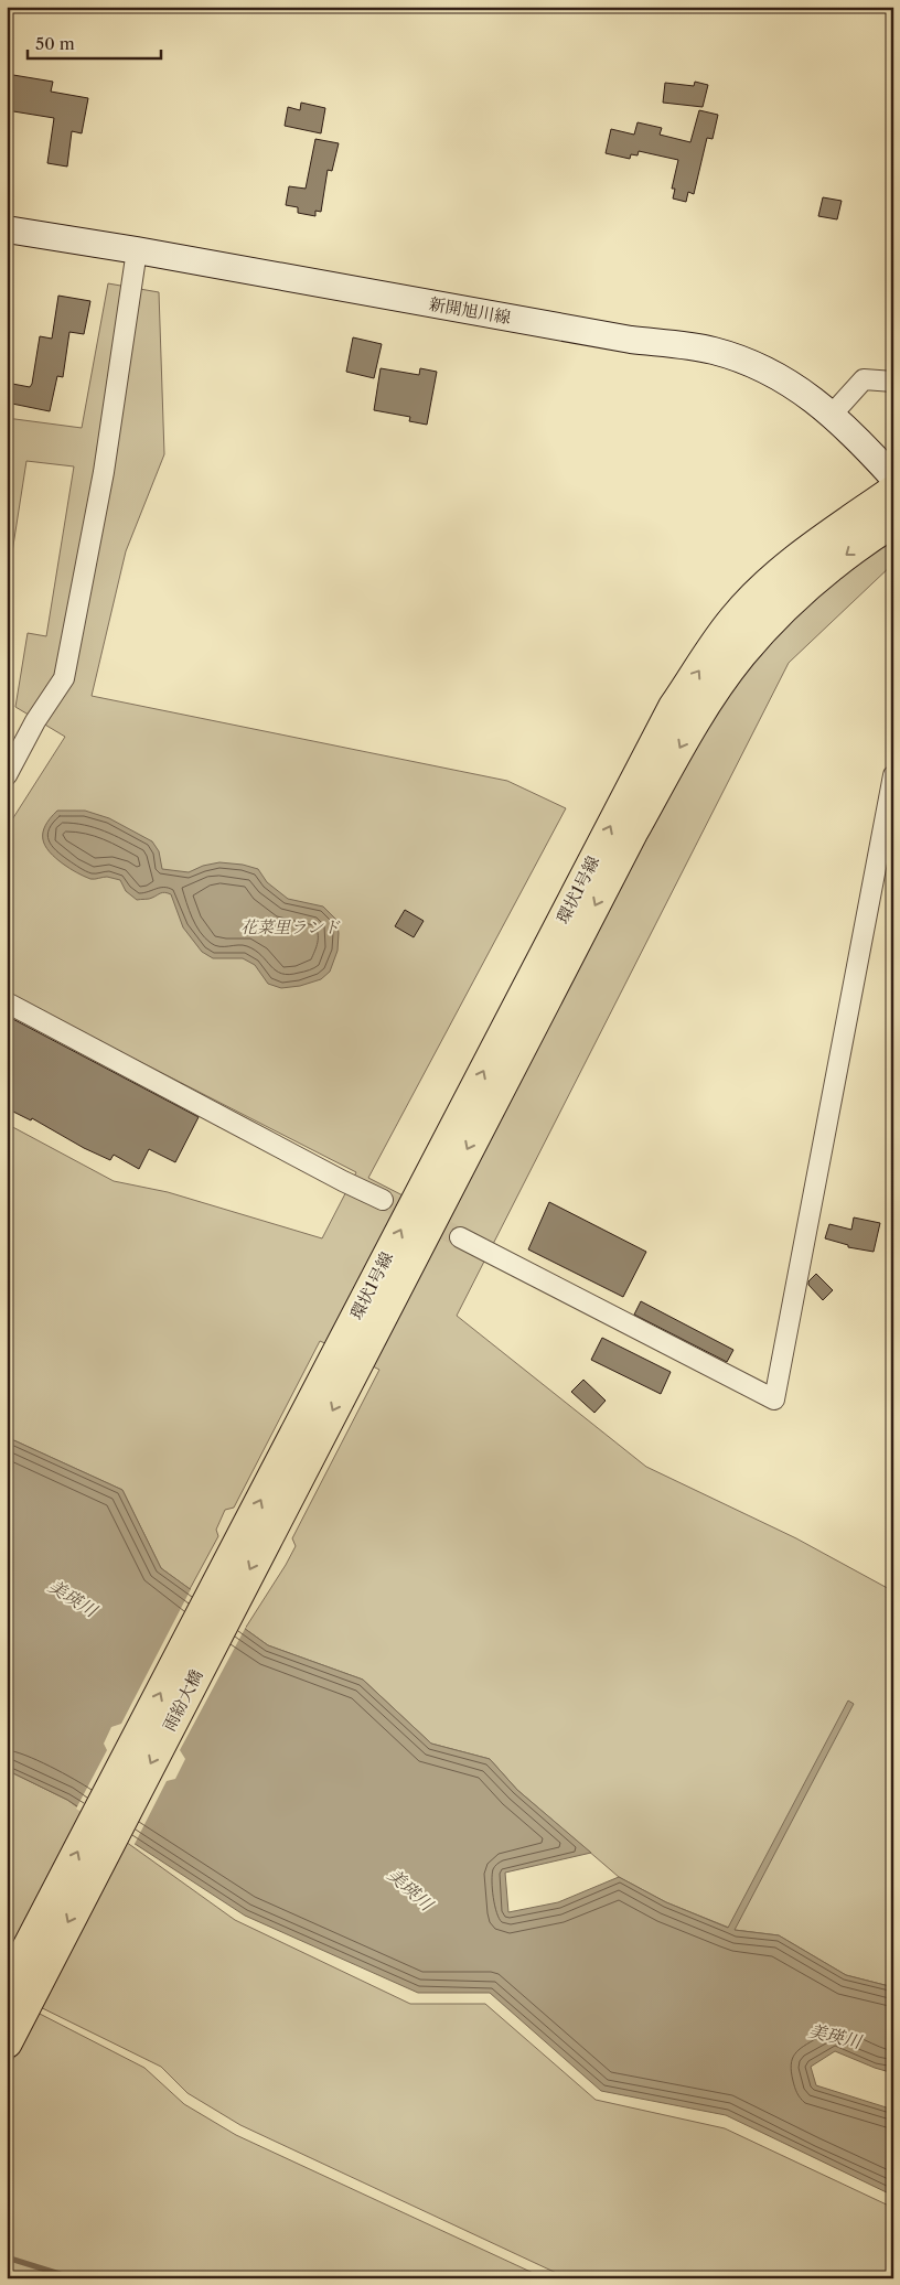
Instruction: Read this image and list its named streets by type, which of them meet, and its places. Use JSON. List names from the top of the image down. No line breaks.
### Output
{"streets":{"main road":["新開旭川線","環状1号線","雨紛大橋"]},"crossings":[["環状1号線","雨紛大橋"]],"water":["美瑛川"],"parks":["花菜里ランド"],"scale_bar":"50 m"}
